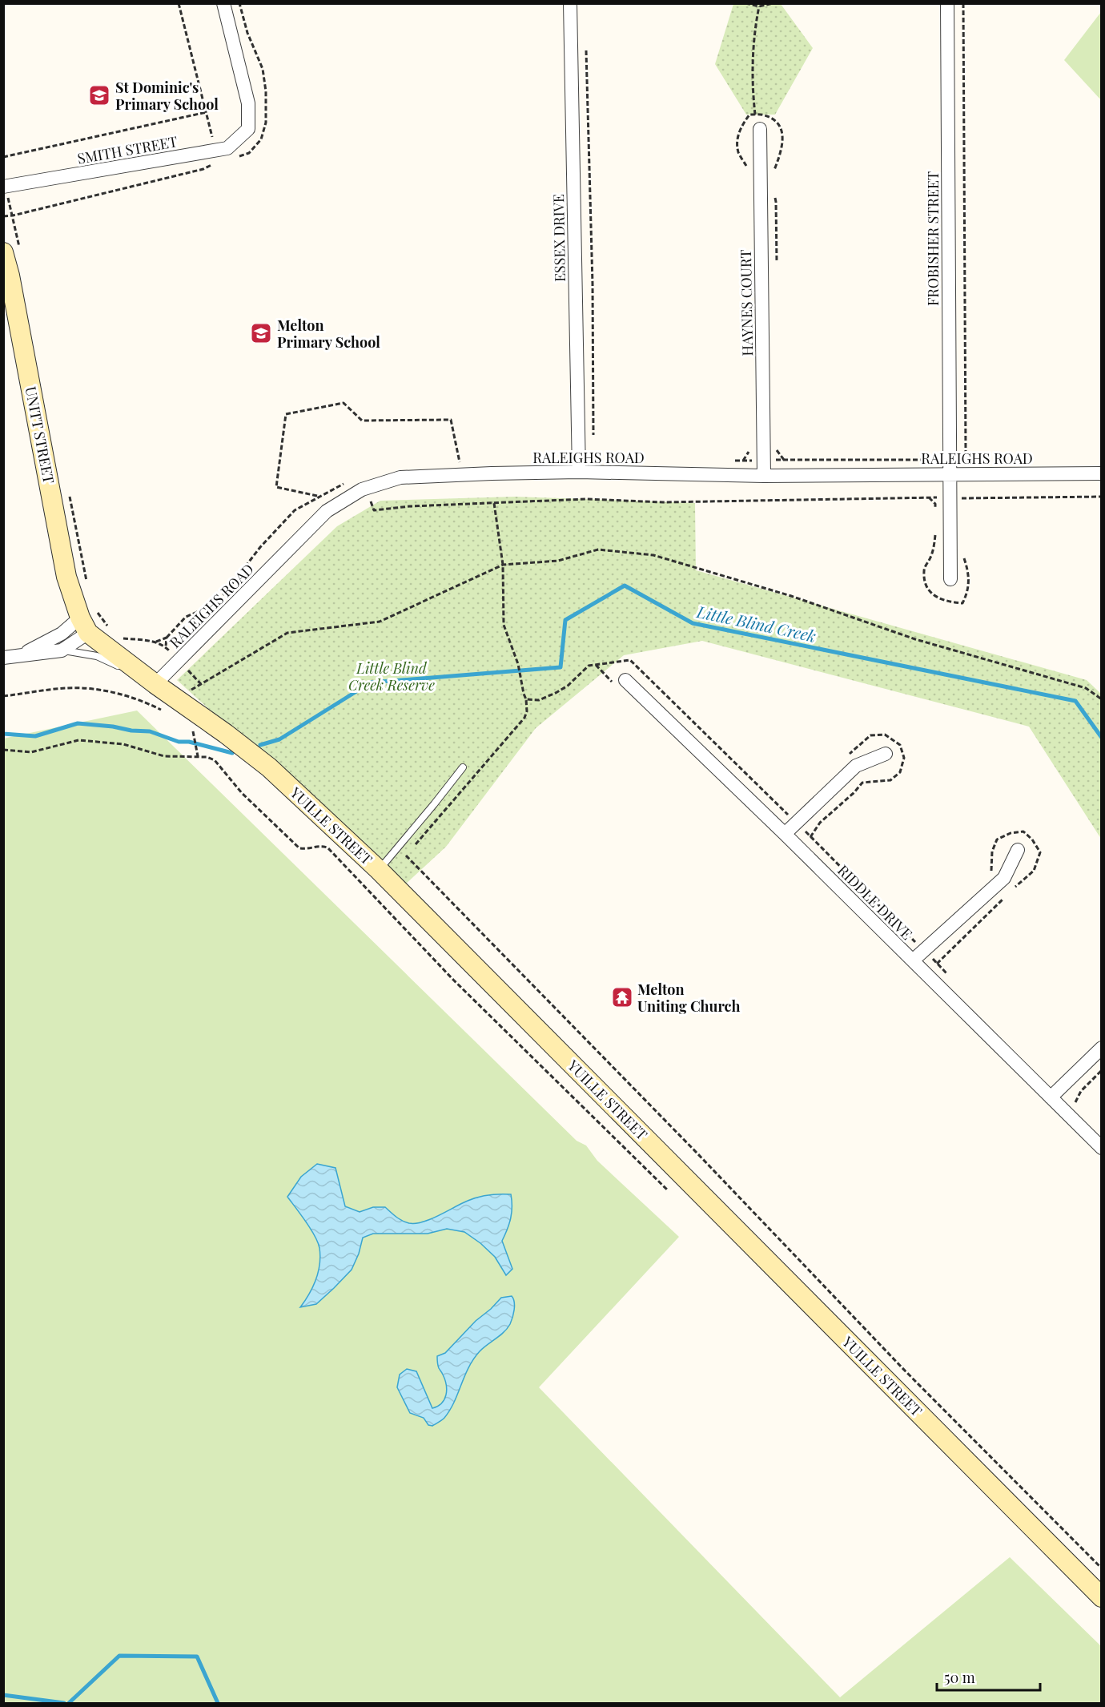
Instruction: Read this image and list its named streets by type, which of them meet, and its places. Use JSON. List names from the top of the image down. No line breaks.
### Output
{"streets":{"street":["SMITH STREET","ESSEX DRIVE","FROBISHER STREET","HAYNES COURT","UNITT STREET","RALEIGHS ROAD","YUILLE STREET","RIDDLE DRIVE"]},"crossings":[["ESSEX DRIVE","RALEIGHS ROAD"],["FROBISHER STREET","RALEIGHS ROAD"],["HAYNES COURT","RALEIGHS ROAD"],["UNITT STREET","YUILLE STREET"],["RALEIGHS ROAD","YUILLE STREET"]],"water":["Little Blind Creek"],"parks":["Little Blind Creek Reserve"],"places":{"school or university":["St Dominic's Primary School","Melton Primary School"],"temple":["Melton Uniting Church"]},"scale_bar":"50 m"}
